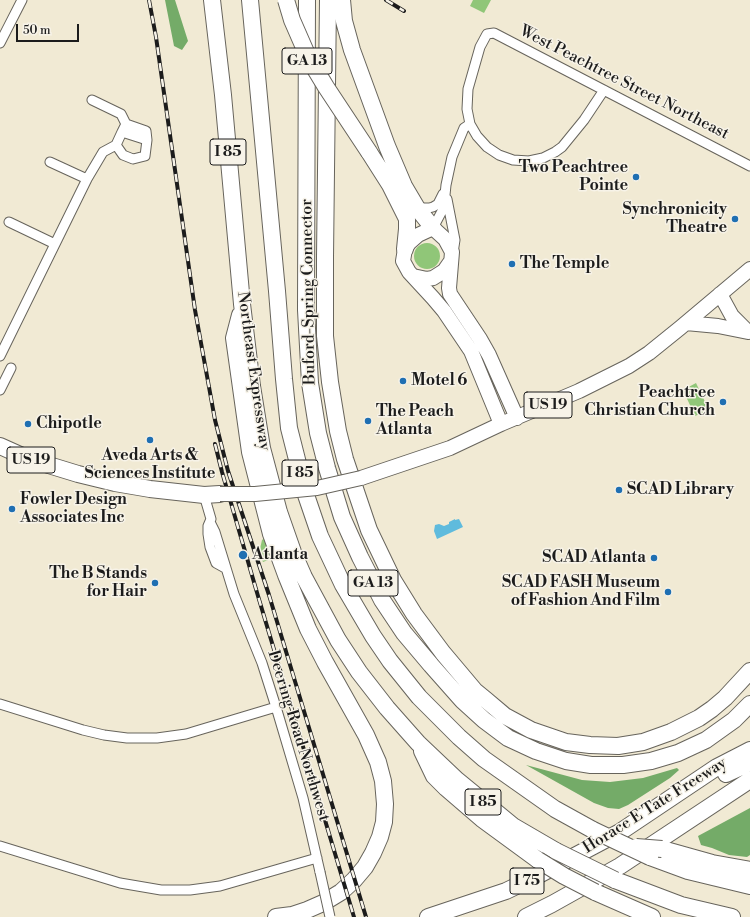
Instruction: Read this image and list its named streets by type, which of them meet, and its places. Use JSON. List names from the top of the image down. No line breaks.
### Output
{"streets":{"highway":["GA 13","I 85","Buford-Spring Connector","Northeast Expressway","US 19","Horace E Tate Freeway","I 75"],"street":["West Peachtree Street Northeast","Deering Road Northwest"]},"crossings":[["US 19","Deering Road Northwest"]],"places":["Two Peachtree Pointe","Synchronicity Theatre","The Temple","Motel 6","Peachtree Christian Church","The Peach Atlanta","Chipotle","Aveda Arts & Sciences Institute","SCAD Library","Fowler Design Associates Inc","Atlanta","SCAD Atlanta","The B Stands for Hair","SCAD FASH Museum of Fashion And Film"],"scale_bar":"50 m"}
